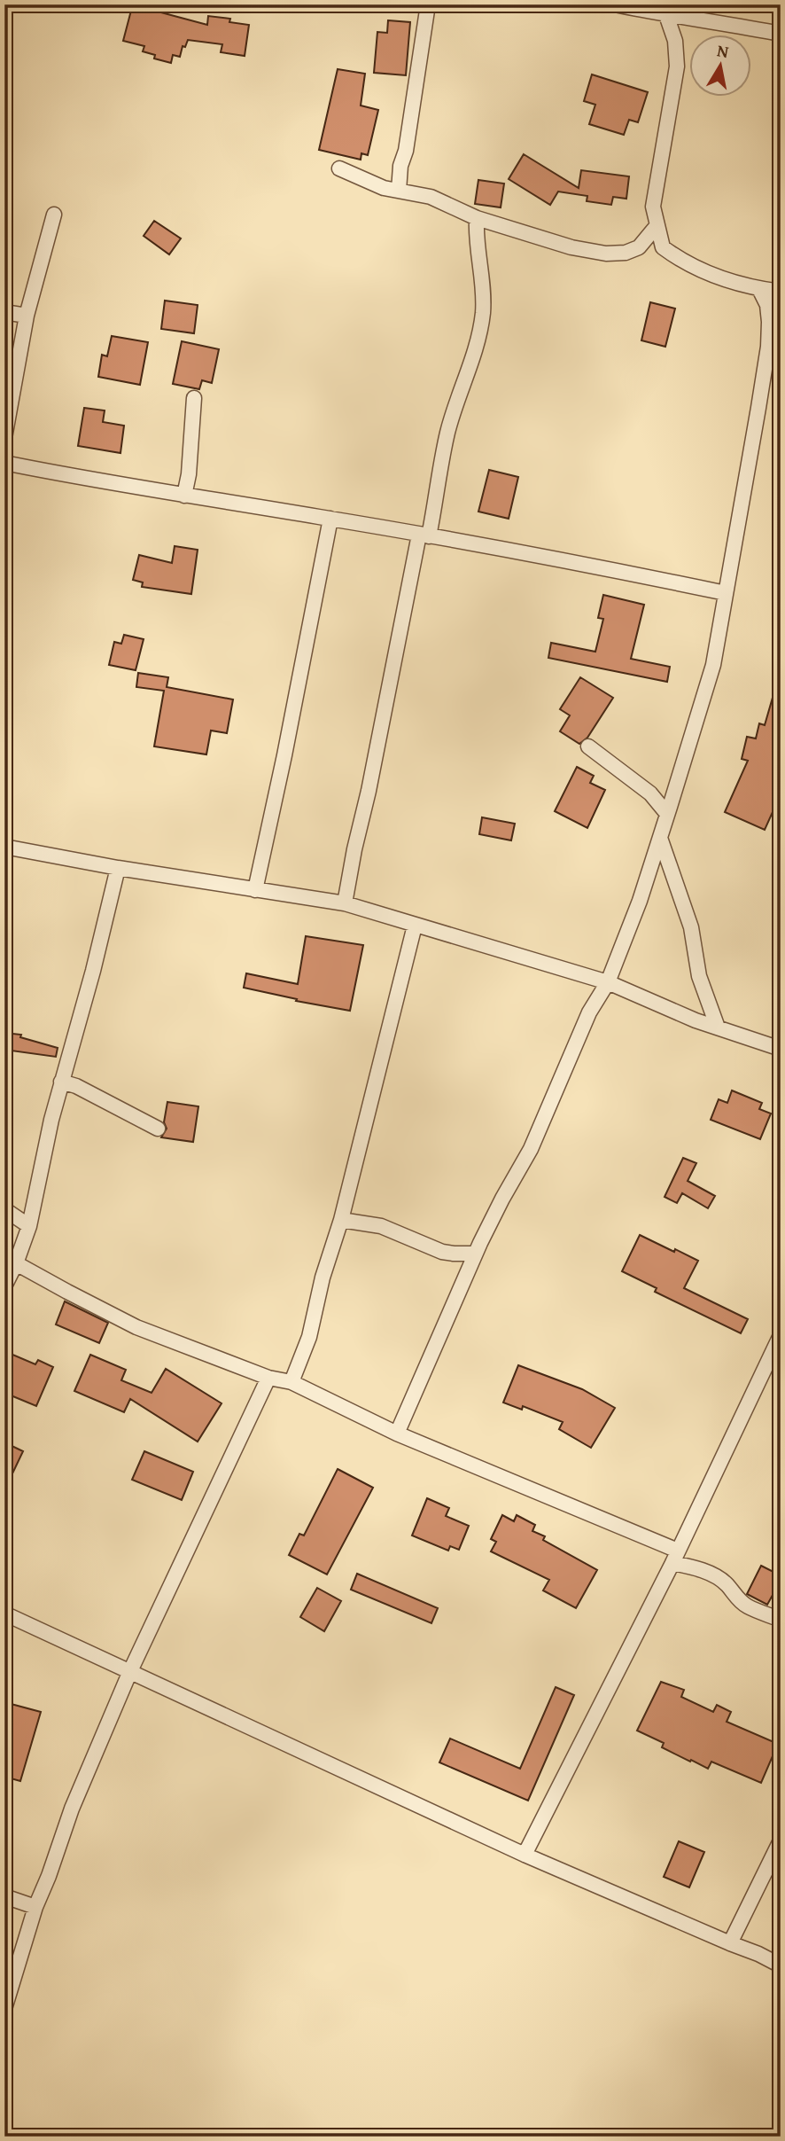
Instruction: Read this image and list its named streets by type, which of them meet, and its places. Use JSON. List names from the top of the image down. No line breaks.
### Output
{"north":"top"}
